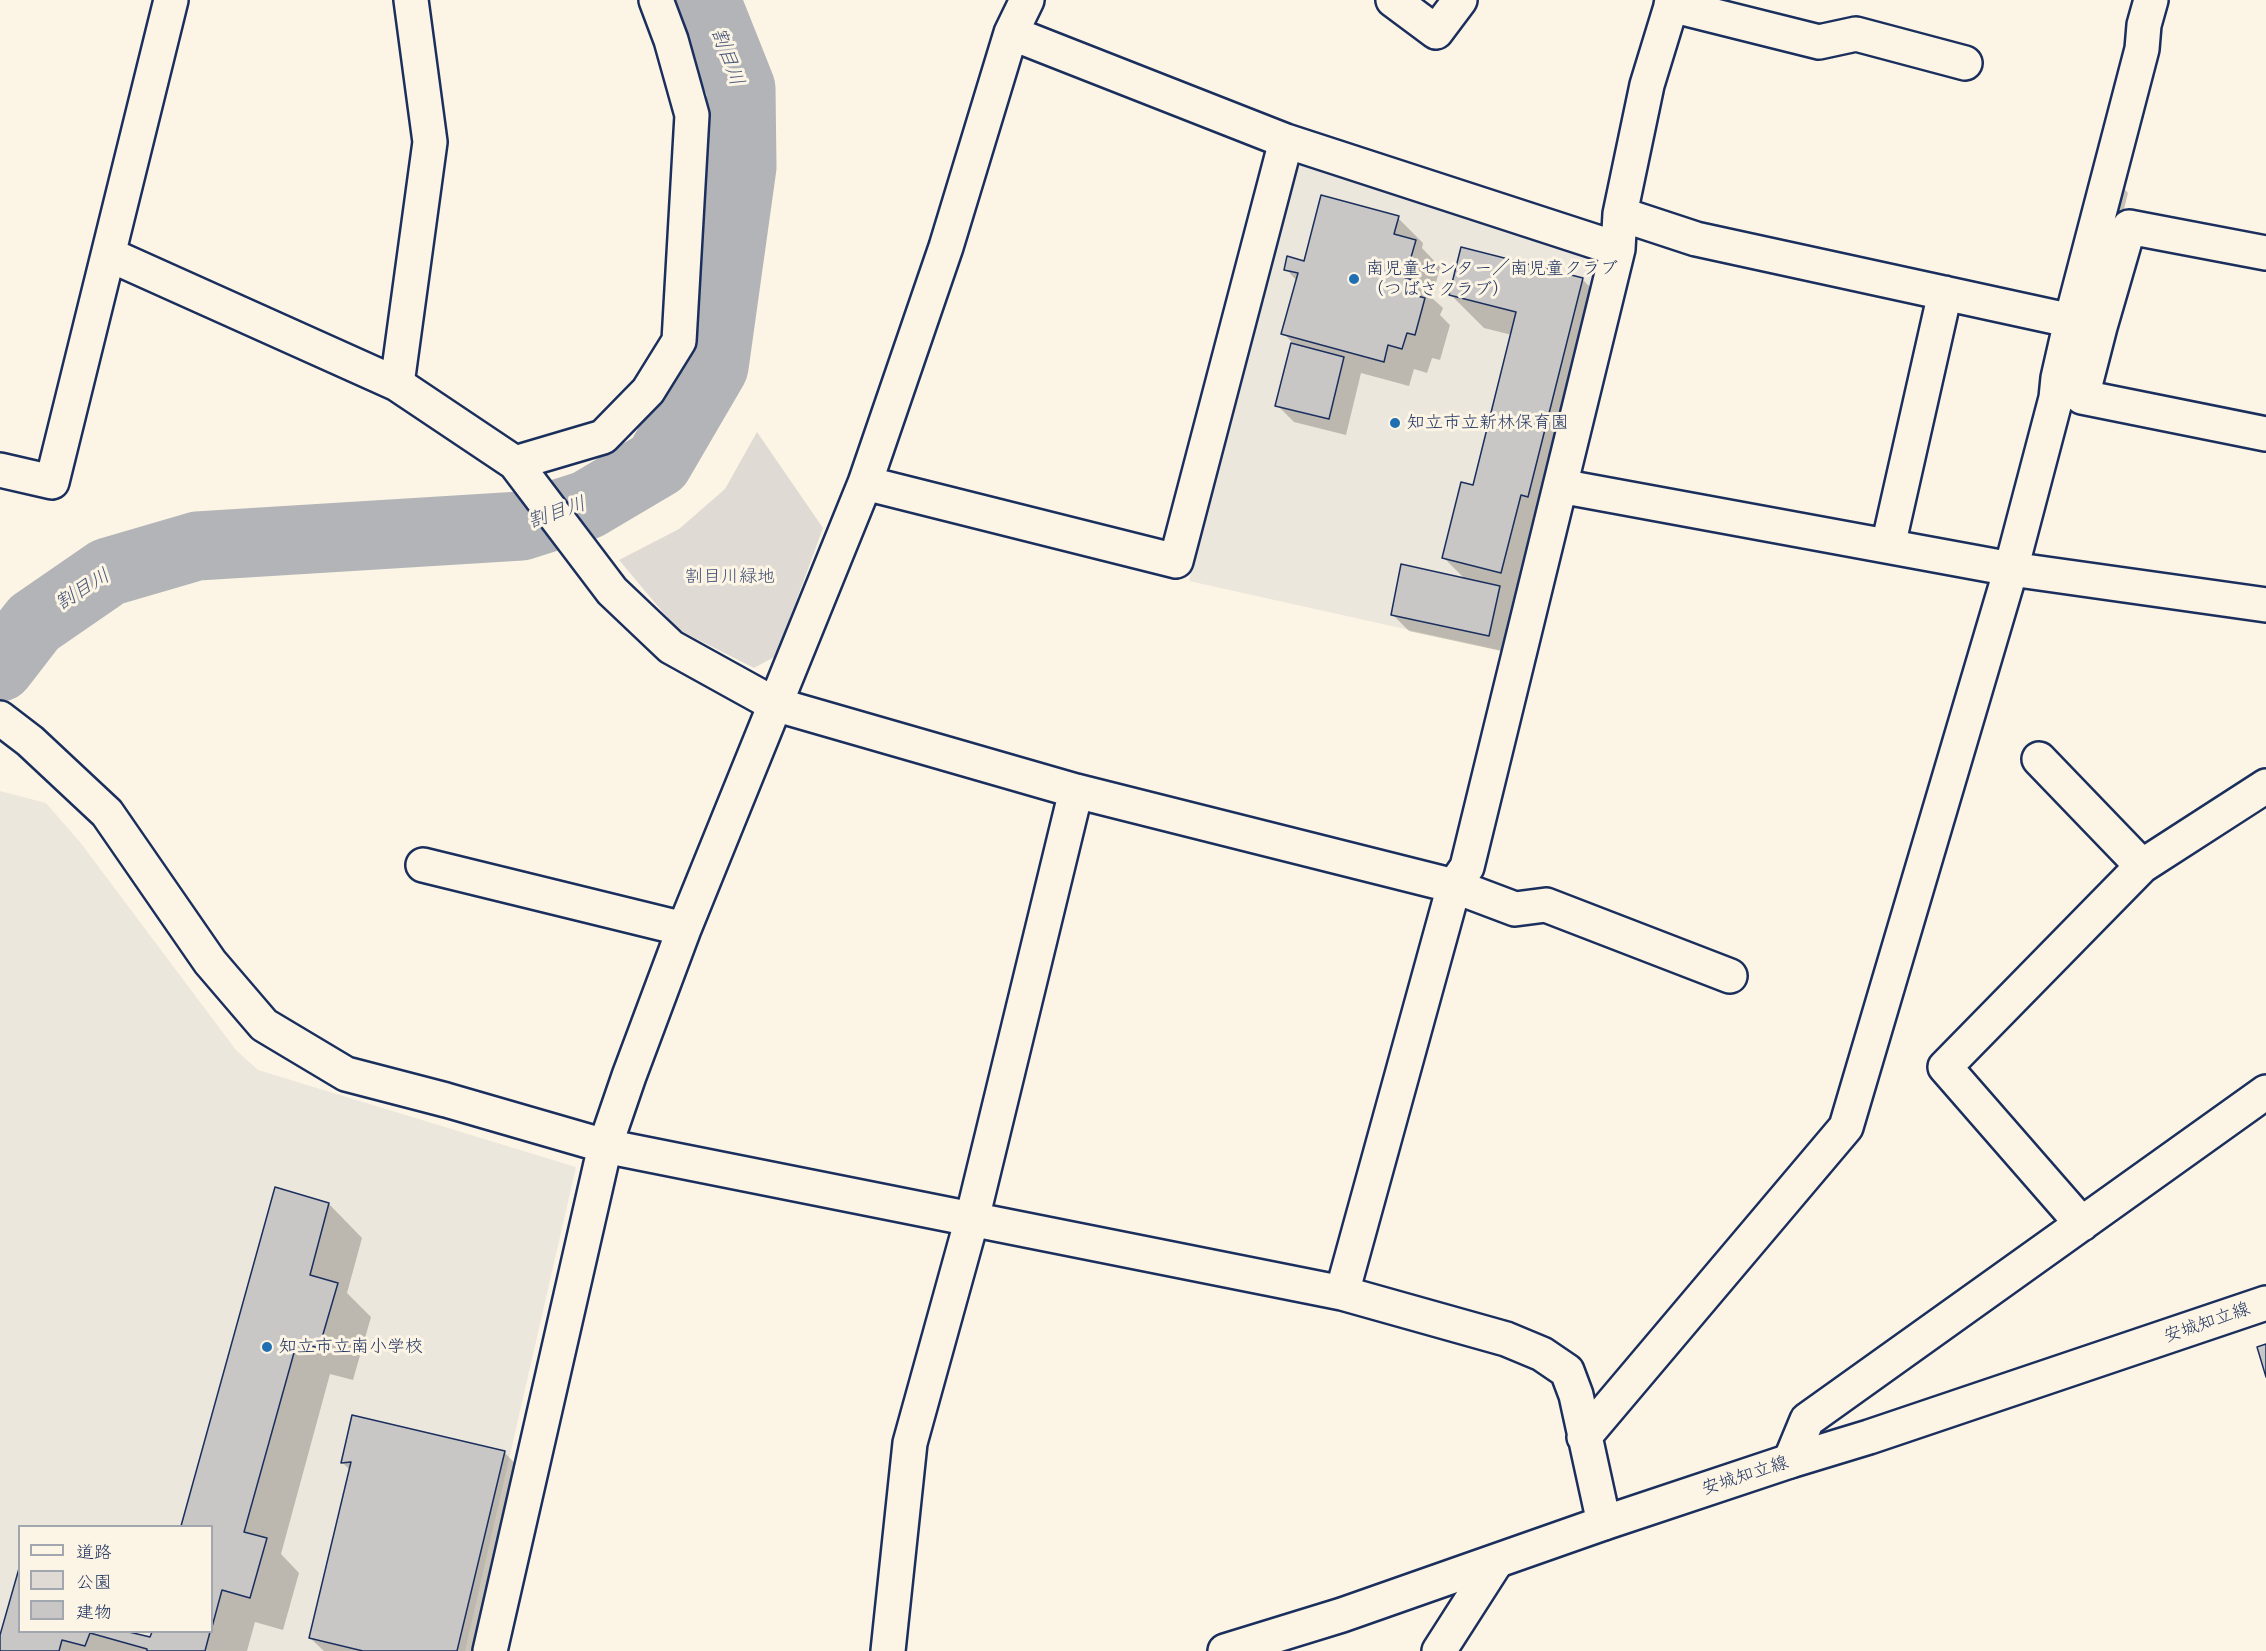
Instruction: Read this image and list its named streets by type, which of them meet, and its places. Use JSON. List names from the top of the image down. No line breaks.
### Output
{"streets":{"street":["安城知立線"]},"water":["割目川"],"parks":["割目川緑地"],"places":["南児童センター／南児童クラブ （つばさクラブ）","知立市立新林保育園","知立市立南小学校"],"legend":["道路","公園","建物"]}
